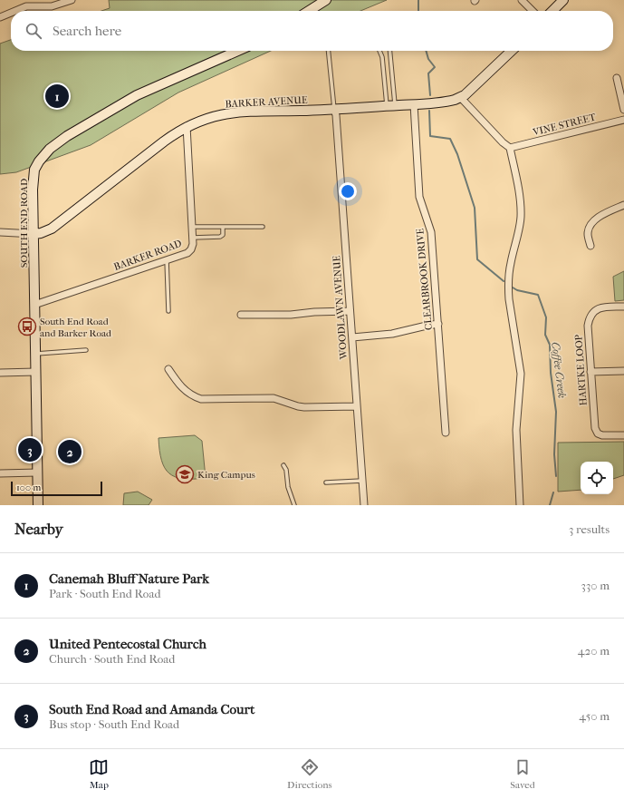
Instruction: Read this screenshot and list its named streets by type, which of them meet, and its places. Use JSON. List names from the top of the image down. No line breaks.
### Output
{"streets":{"main road":["BARKER AVENUE","SOUTH END ROAD"],"street":["VINE STREET","BARKER ROAD","CLEARBROOK DRIVE","WOODLAWN AVENUE","HARTKE LOOP"]},"crossings":[["BARKER AVENUE","SOUTH END ROAD"],["BARKER AVENUE","BARKER ROAD"],["BARKER AVENUE","CLEARBROOK DRIVE"],["BARKER AVENUE","WOODLAWN AVENUE"],["SOUTH END ROAD","BARKER ROAD"]],"water":["Coffee Creek"],"places":{"bus stop":["South End Road and Barker Road"],"school or university":["King Campus"]},"scale_bar":"100 m","page":{"search":"Search here","pins":["1","3","2"],"scale":"100 m","heading":["Nearby","3 results"],"list":[{"mark":"1","name":"Canemah Bluff Nature Park","note":"Park · South End Road","value":"330 m"},{"mark":"2","name":"United Pentecostal Church","note":"Church · South End Road","value":"420 m"},{"mark":"3","name":"South End Road and Amanda Court","note":"Bus stop · South End Road","value":"450 m"}],"nav":["Map","Directions","Saved"]}}
